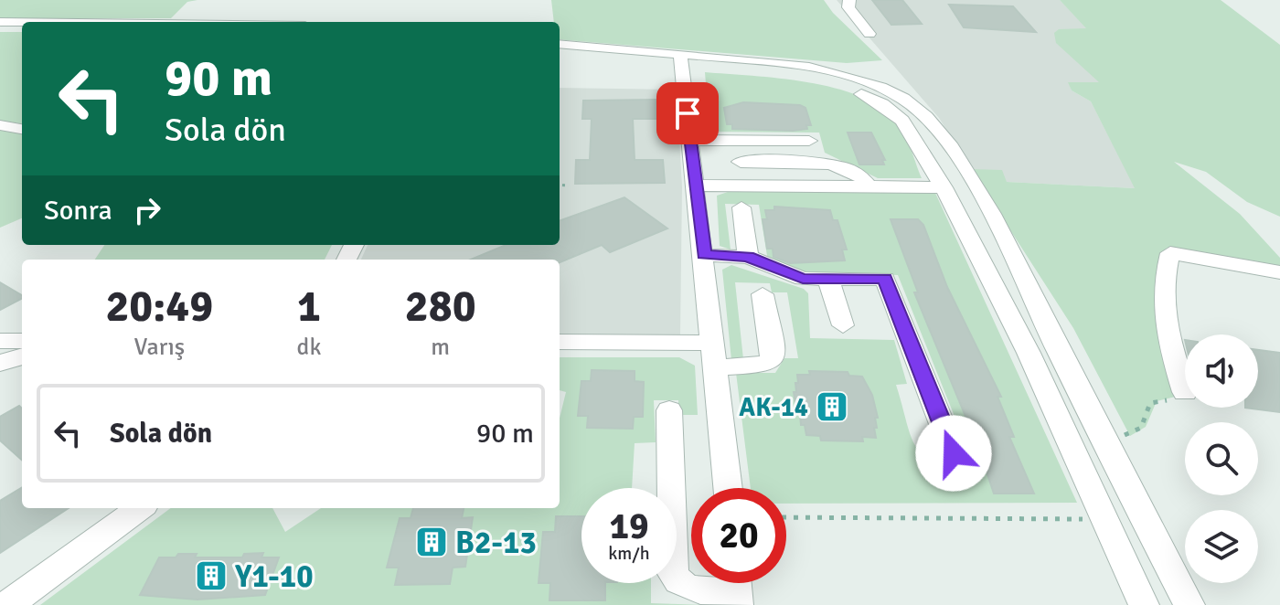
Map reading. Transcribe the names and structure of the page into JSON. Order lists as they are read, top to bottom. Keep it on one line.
{"places":{"building":["AK-14","B2-13","Y1-10"]},"page":{"turn":["90 m","Sola dön"],"then":"Sonra","eta":["20:49","Varış","1","dk","280","m"],"list":[{"name":"Sola dön","value":"90 m"}],"speed":"19 km/h","limit":"20"}}
